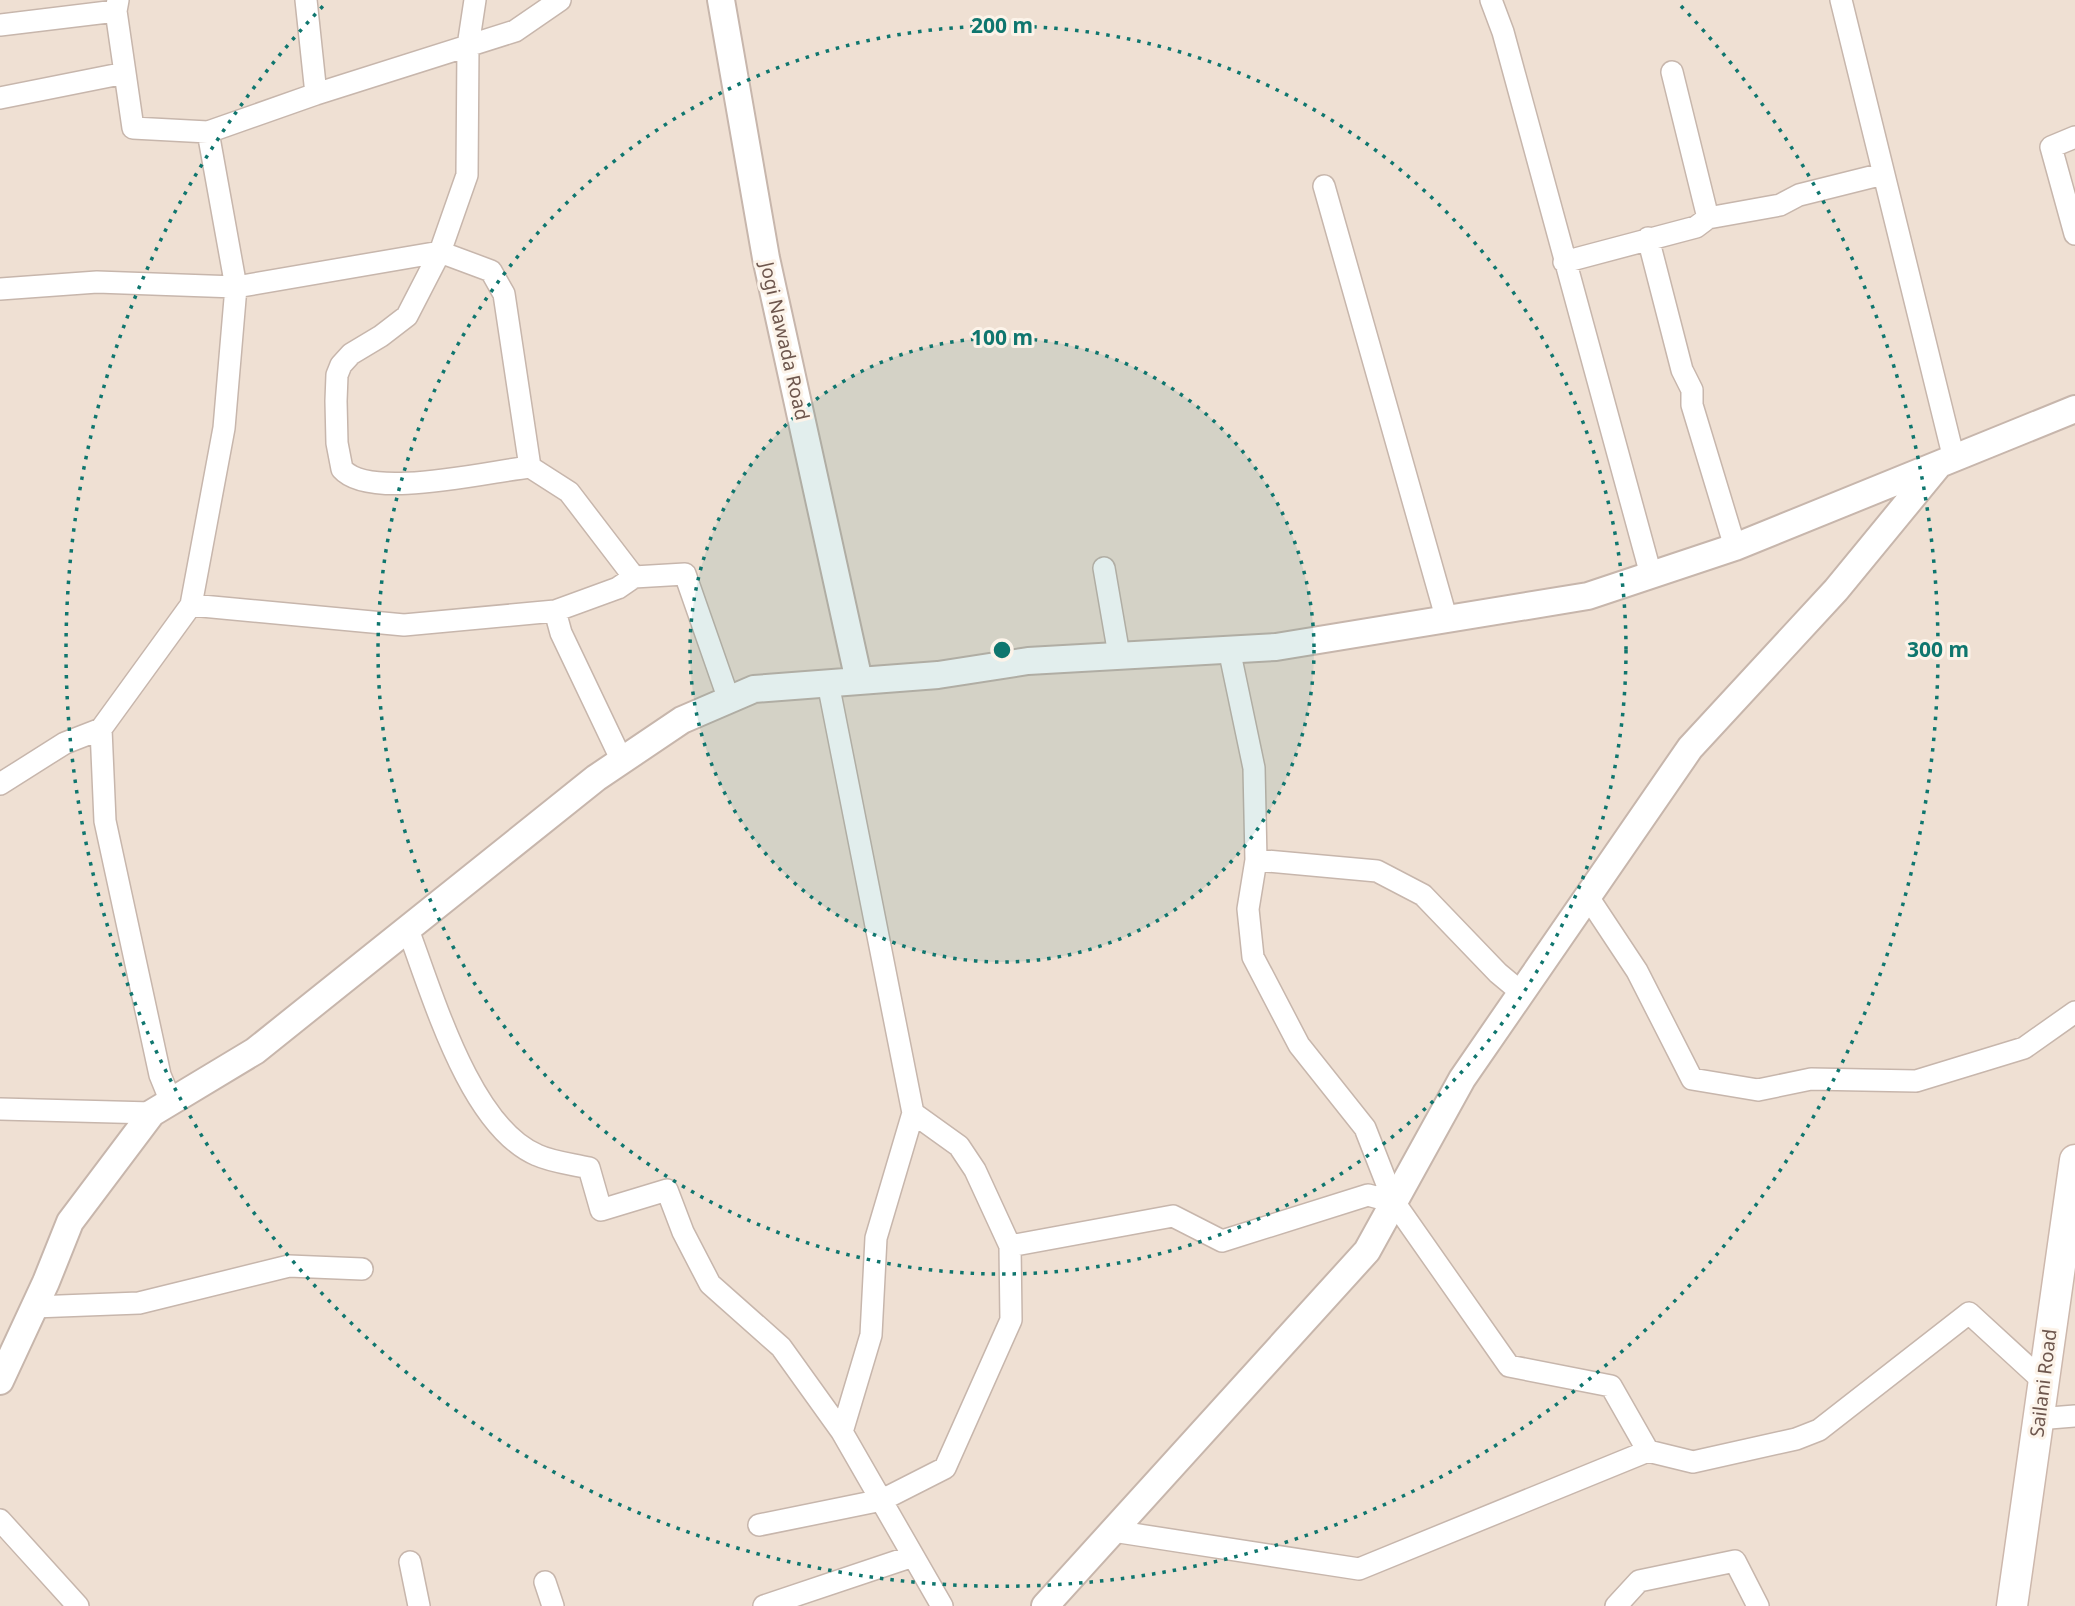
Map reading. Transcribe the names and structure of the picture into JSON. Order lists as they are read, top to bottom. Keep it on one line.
{"streets":{"main road":["Sailani Road"],"street":["Jogi Nawada Road"]},"rings":["200 m","100 m","300 m"]}
